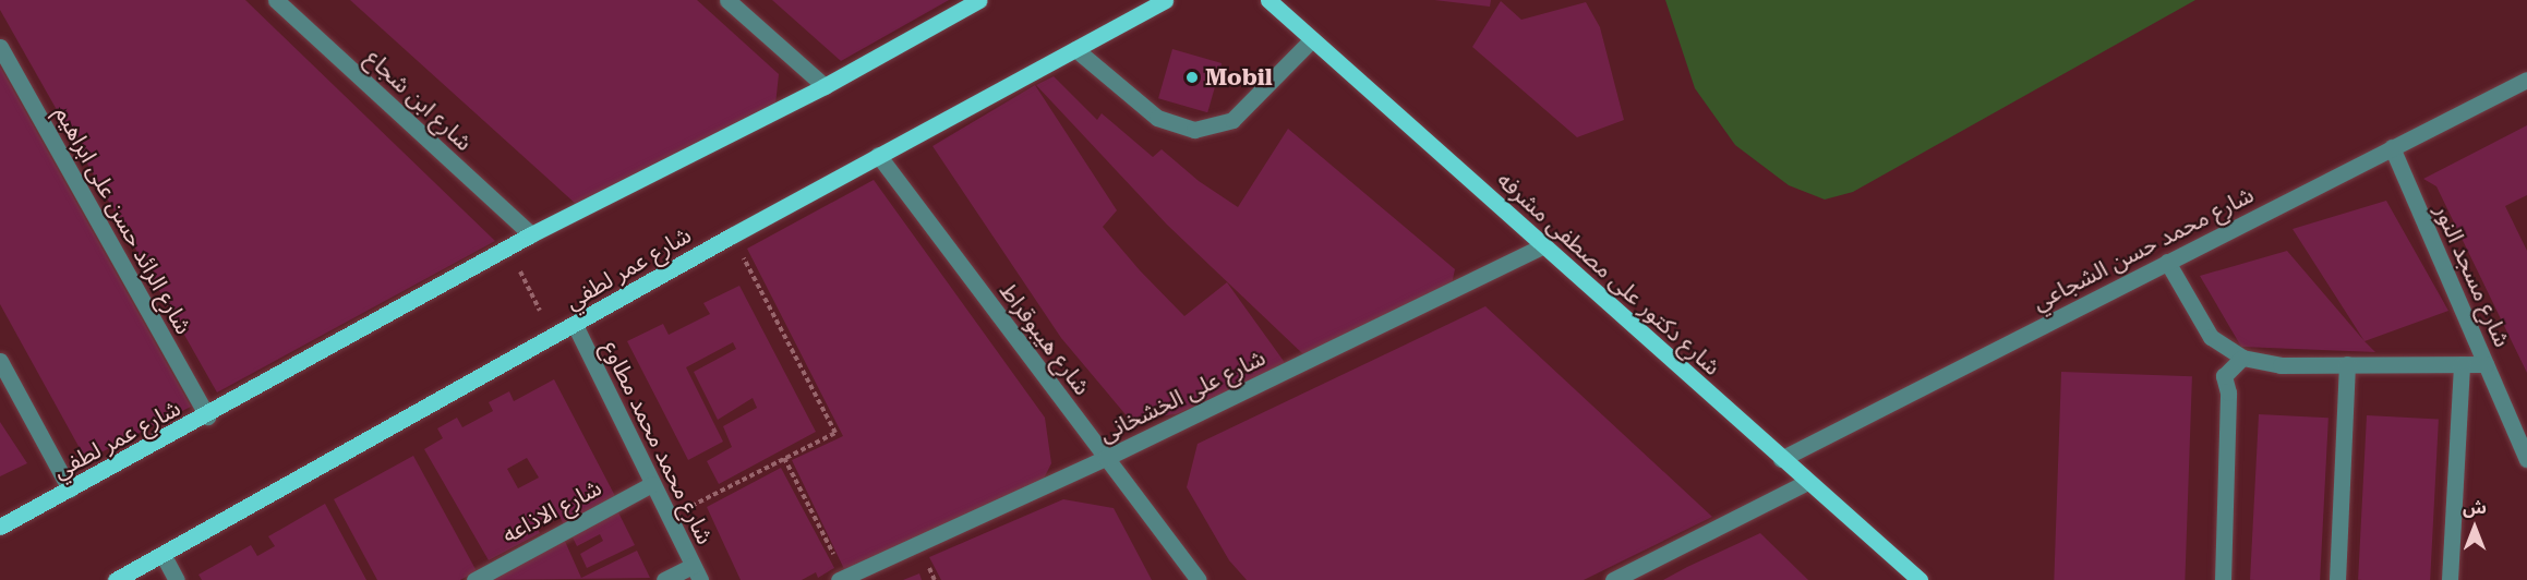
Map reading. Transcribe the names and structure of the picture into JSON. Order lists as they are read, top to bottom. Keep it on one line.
{"streets":{"main road":["شارع عمر لطفي","شارع دكتور على مصطفى مشرفه"],"street":["شارع ابن شجاع","شارع الرائد حسن على ابراهيم","شارع محمد حسن الشجاعي","شارع مسجد النور","شارع هيبوقراط","شارع على الخشخانى","شارع محمد محمد مطاوع","شارع الاذاعه"]},"crossings":[["شارع ابن شجاع","شارع عمر لطفي"],["شارع الرائد حسن على ابراهيم","شارع عمر لطفي"],["شارع محمد حسن الشجاعي","شارع دكتور على مصطفى مشرفه"],["شارع محمد حسن الشجاعي","شارع مسجد النور"],["شارع عمر لطفي","شارع هيبوقراط"],["شارع عمر لطفي","شارع محمد محمد مطاوع"],["شارع دكتور على مصطفى مشرفه","شارع على الخشخانى"],["شارع هيبوقراط","شارع على الخشخانى"],["شارع محمد محمد مطاوع","شارع الاذاعه"]],"places":["Mobil"],"north":"top"}
